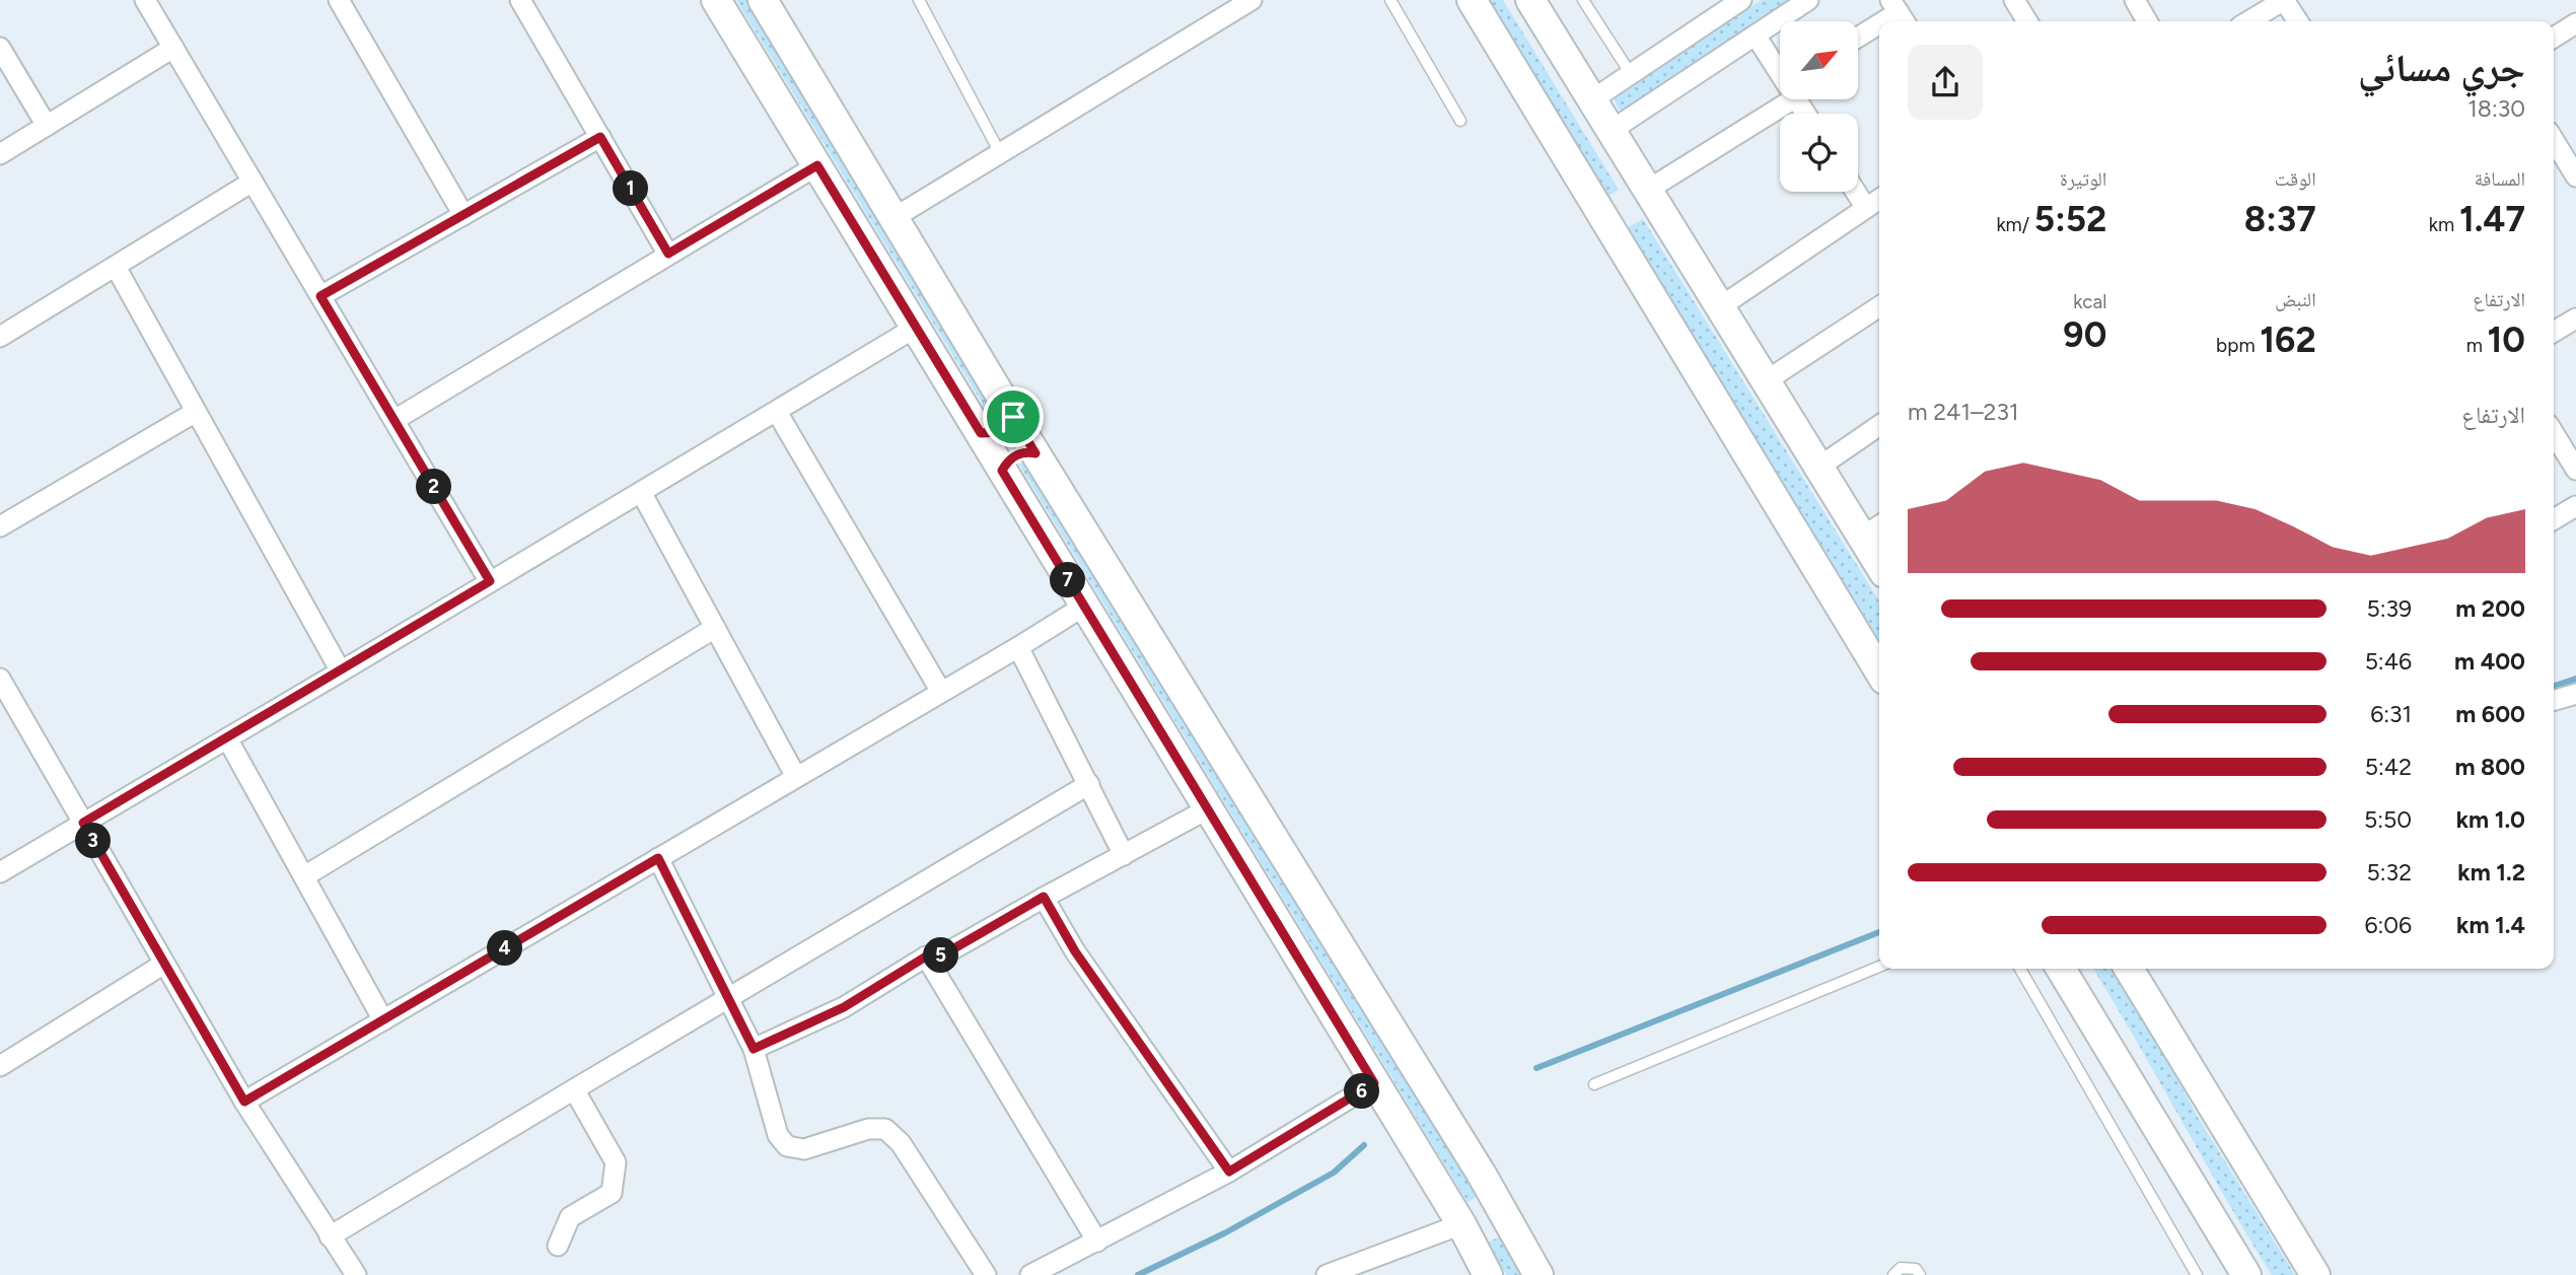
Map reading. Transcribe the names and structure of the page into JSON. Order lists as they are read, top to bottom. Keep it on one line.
{"north":"top right","page":{"heading":["جري مسائي","18:30"],"stats":[["المسافة","1.47 km"],["الوقت","8:37"],["الوتيرة","5:52 /km"],["الارتفاع","10 m"],["النبض","162 bpm"],["kcal","90"]],"pins":["1","2","7","3","4","5","6"],"chart":["الارتفاع","231–241 m"],"list":[{"name":"200 m","note":"5:39"},{"name":"400 m","note":"5:46"},{"name":"600 m","note":"6:31"},{"name":"800 m","note":"5:42"},{"name":"1.0 km","note":"5:50"},{"name":"1.2 km","note":"5:32"},{"name":"1.4 km","note":"6:06"}]}}
